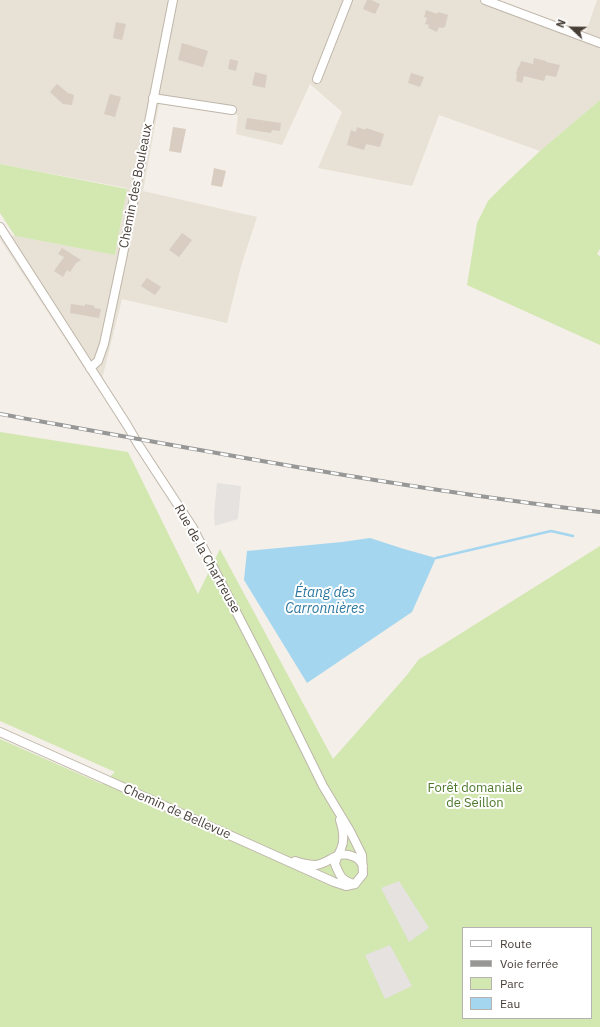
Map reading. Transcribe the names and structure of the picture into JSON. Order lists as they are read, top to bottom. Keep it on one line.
{"streets":{"street":["Chemin des Bouleaux","Rue de la Chartreuse","Chemin de Bellevue"]},"crossings":[["Chemin des Bouleaux","Rue de la Chartreuse"],["Rue de la Chartreuse","Chemin de Bellevue"]],"water":["Étang des Carronnières"],"parks":["Forêt domaniale de Seillon"],"legend":["Route","Voie ferrée","Parc","Eau"],"north":"left"}
